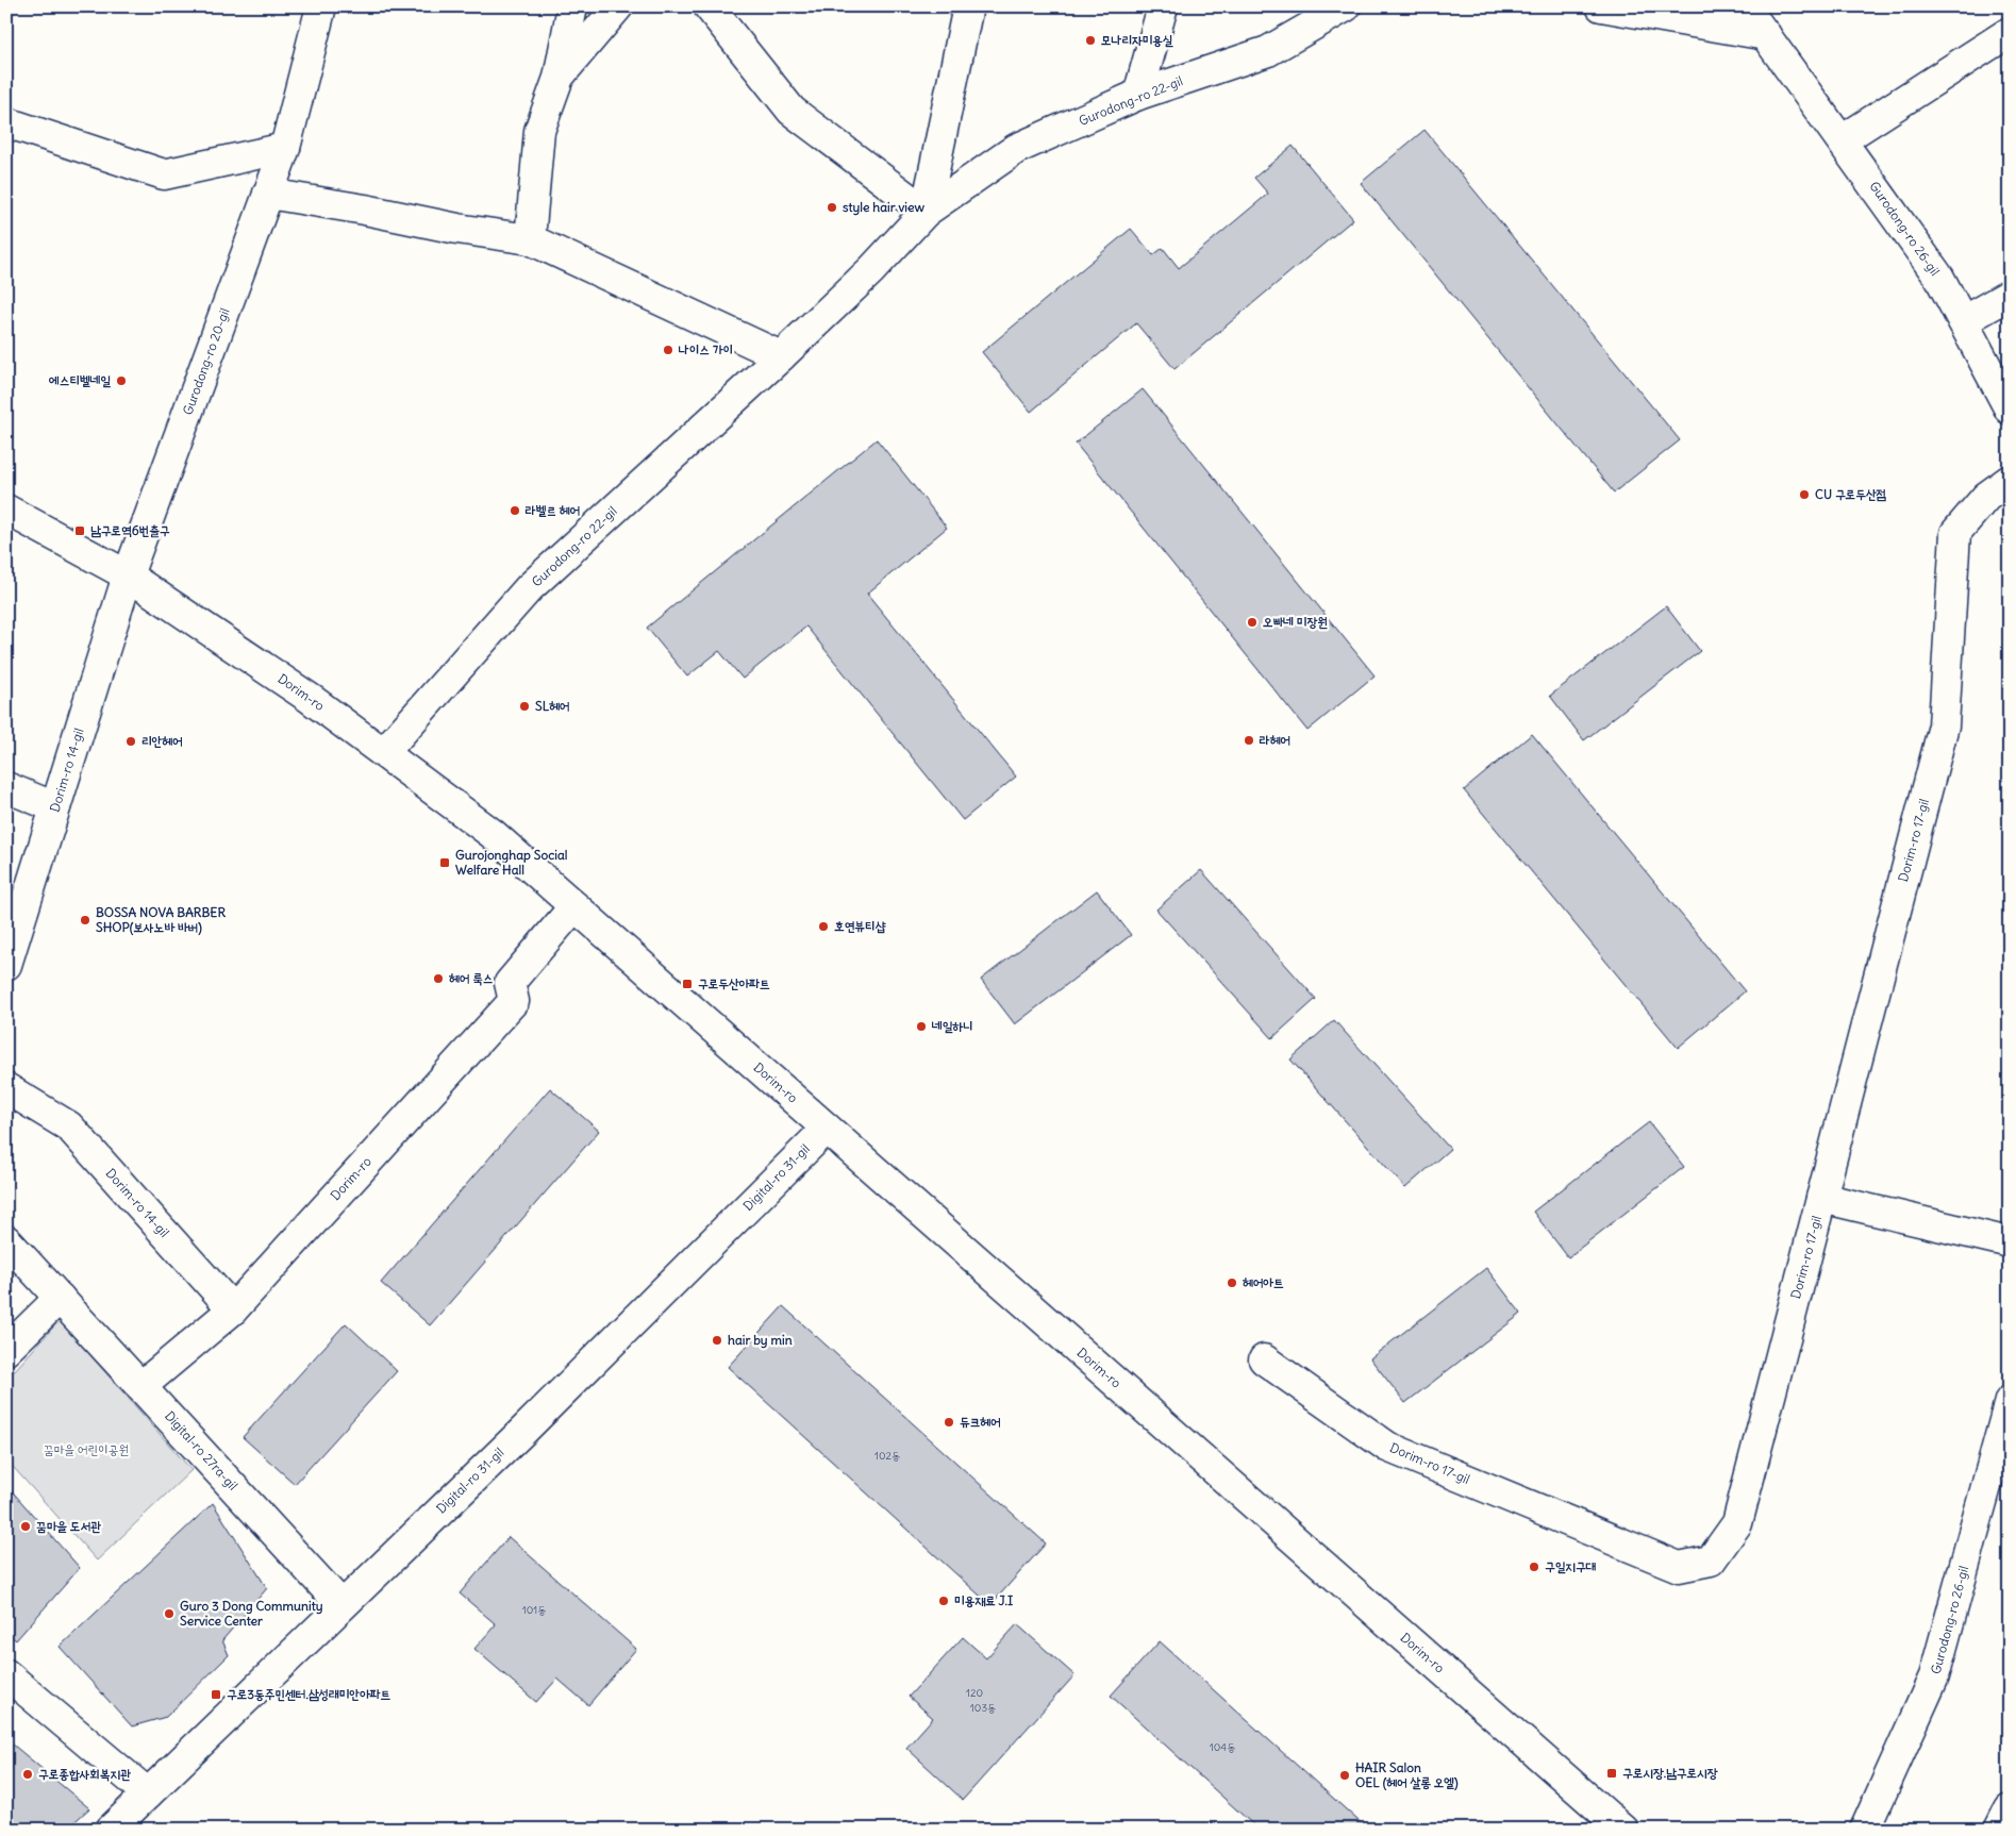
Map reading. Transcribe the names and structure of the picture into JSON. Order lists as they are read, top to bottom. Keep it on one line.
{"streets":{"street":["Gurodong-ro 22-gil","Gurodong-ro 26-gil","Gurodong-ro 20-gil","Dorim-ro","Dorim-ro 14-gil","Dorim-ro 17-gil","Digital-ro 31-gil","Digital-ro 27ra-gil"]},"crossings":[["Gurodong-ro 22-gil","Dorim-ro"],["Gurodong-ro 20-gil","Dorim-ro"],["Gurodong-ro 20-gil","Dorim-ro 14-gil"],["Dorim-ro","Dorim-ro 14-gil"],["Dorim-ro","Digital-ro 31-gil"],["Dorim-ro","Digital-ro 27ra-gil"],["Digital-ro 31-gil","Digital-ro 27ra-gil"]],"parks":["꿈마을 어린이공원"],"places":{"other":["모나리자미용실","style hair view","나이스 가이","에스티벨네일","CU 구로두산점","라벨르 헤어","오빠네 미장원","SL헤어","라헤어","리안헤어","BOSSA NOVA BARBER SHOP(보사노바 바버)","호연뷰티샵","헤어 룩스","네일하니","헤어아트","hair by min","듀크헤어","꿈마을 도서관","구일지구대","미용재료 J.I","Guro 3 Dong Community Service Center","구로종합사회복지관","HAIR Salon OEL (헤어 살롱 오엘)"],"transit":["남구로역6번출구","Gurojonghap Social Welfare Hall","구로두산아파트","구로3동주민센터.삼성래미안아파트","구로시장.남구로시장"]},"house_numbers":["102동","101동","120","103동","104동"]}
